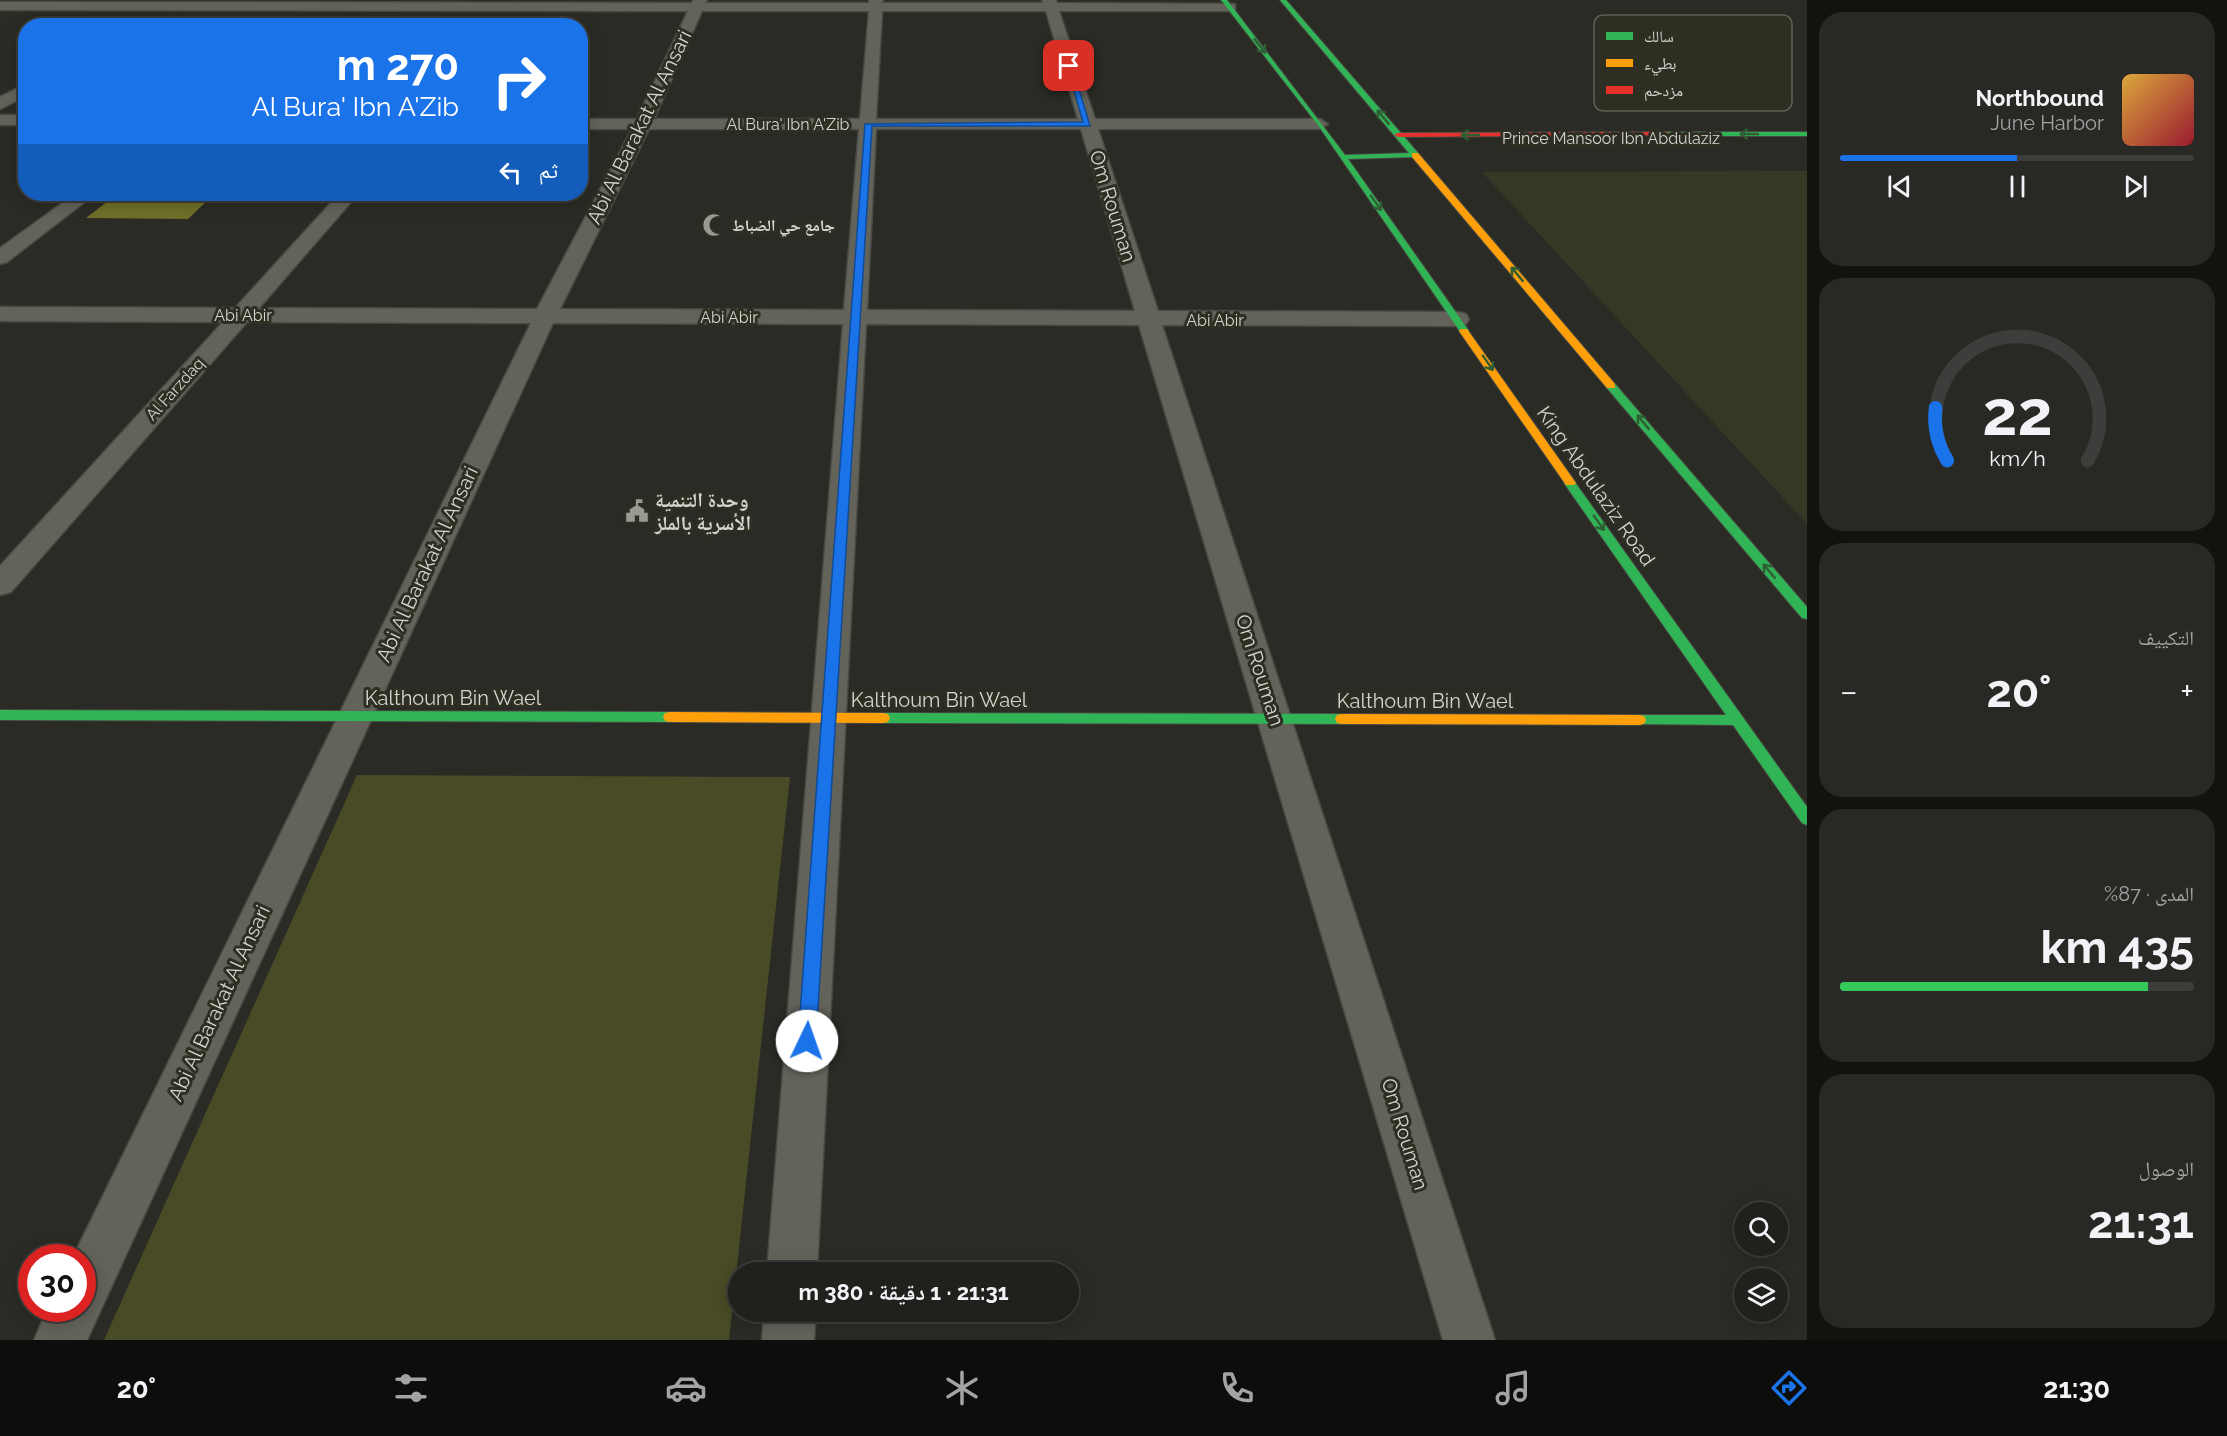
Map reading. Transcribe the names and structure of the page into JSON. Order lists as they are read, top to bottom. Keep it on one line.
{"streets":{"main road":["Prince Mansoor Ibn Abdulaziz","King Abdulaziz Road","Kalthoum Bin Wael"],"street":["Al Bura' Ibn A'Zib","Abi Al Barakat Al Ansari","Om Rouman","Abi Abir","Al Farzdaq"]},"crossings":[["Al Bura' Ibn A'Zib","Abi Al Barakat Al Ansari"],["Al Bura' Ibn A'Zib","Om Rouman"],["Al Bura' Ibn A'Zib","King Abdulaziz Road"],["Abi Al Barakat Al Ansari","Abi Abir"],["Abi Al Barakat Al Ansari","Kalthoum Bin Wael"],["Om Rouman","Abi Abir"],["Om Rouman","Kalthoum Bin Wael"],["Abi Abir","Al Farzdaq"],["Abi Abir","King Abdulaziz Road"],["King Abdulaziz Road","Kalthoum Bin Wael"]],"one_way":["Prince Mansoor Ibn Abdulaziz"],"places":{"mosque":["جامع حي الضباط"],"public building":["وحدة التنمية الأسرية بالملز"]},"legend":["سالك","بطيء","مزدحم"],"page":{"turn":["270 m","Al Bura' Ibn A'Zib"],"song":["Northbound","June Harbor"],"then":"ثم","tile":["التكييف",["المدى · 87%","435 km"],["الوصول","21:31"]],"heat":["−","20°","+"],"limit":"30","trip":"21:31 · 1 دقيقة · 380 m","tabs":["21:30","20°"],"gauge":["22","km/h"]}}
